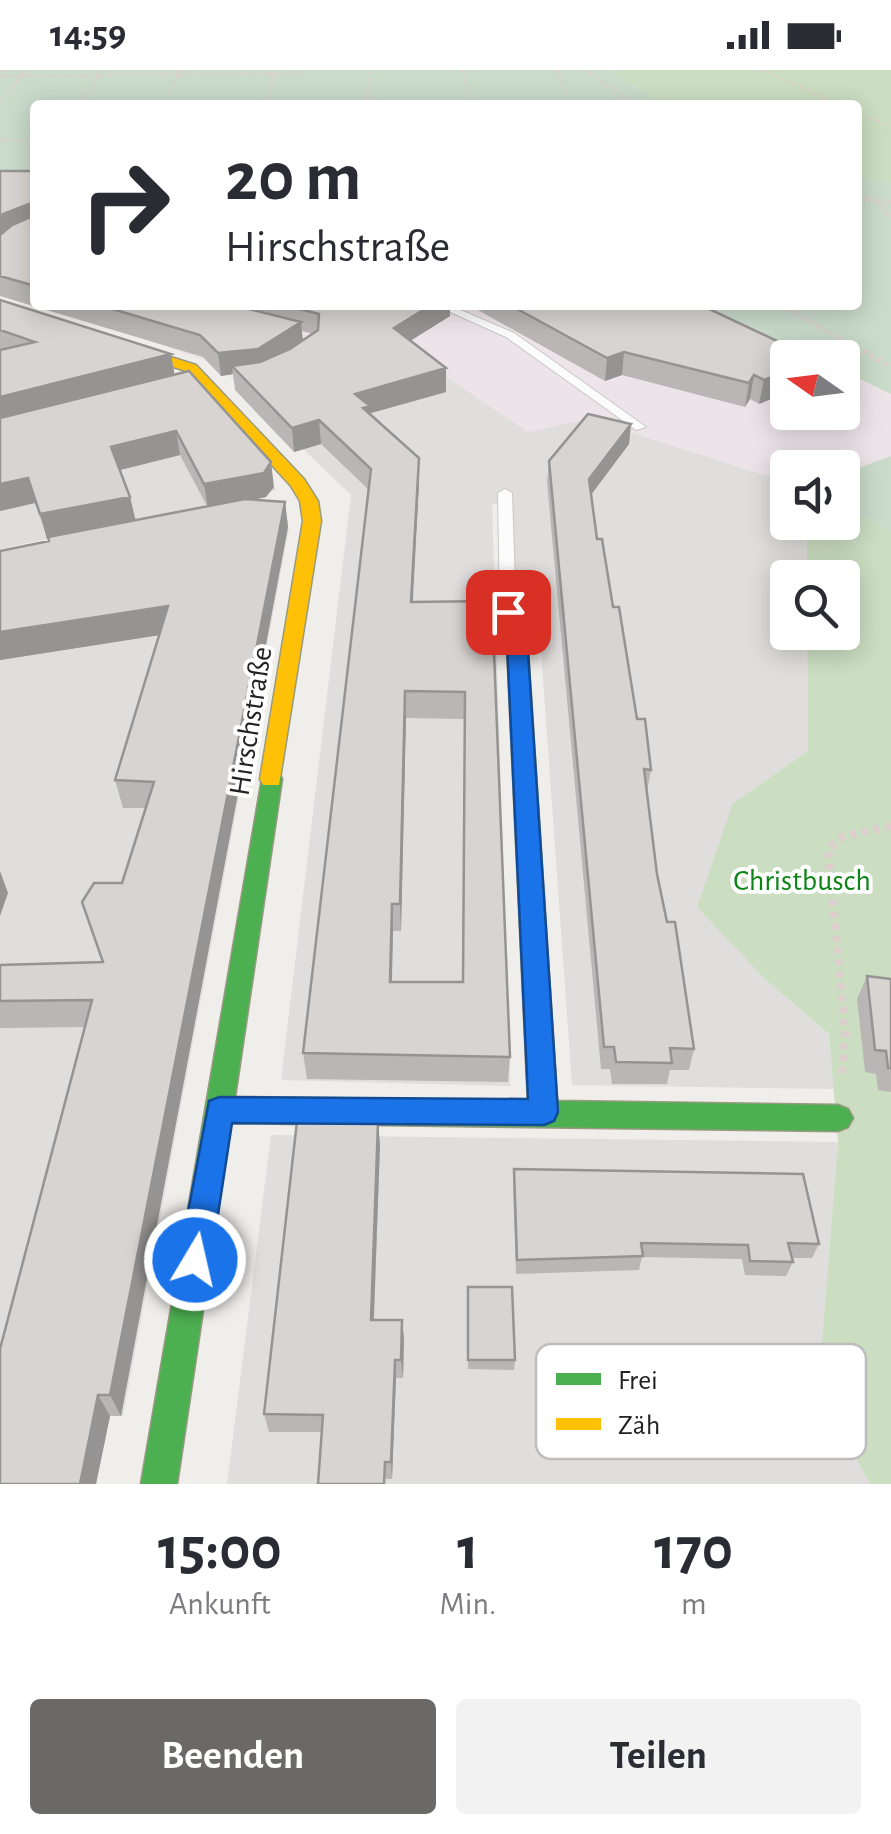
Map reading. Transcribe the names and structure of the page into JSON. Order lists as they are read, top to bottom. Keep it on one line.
{"streets":{"street":["Hirschstraße"]},"parks":["Christbusch"],"legend":["Frei","Zäh"],"north":"left","page":{"status":"14:59","turn":["20 m","Hirschstraße"],"eta":["15:00","Ankunft","1","Min.","170","m"],"buttons":["Beenden","Teilen"]}}
